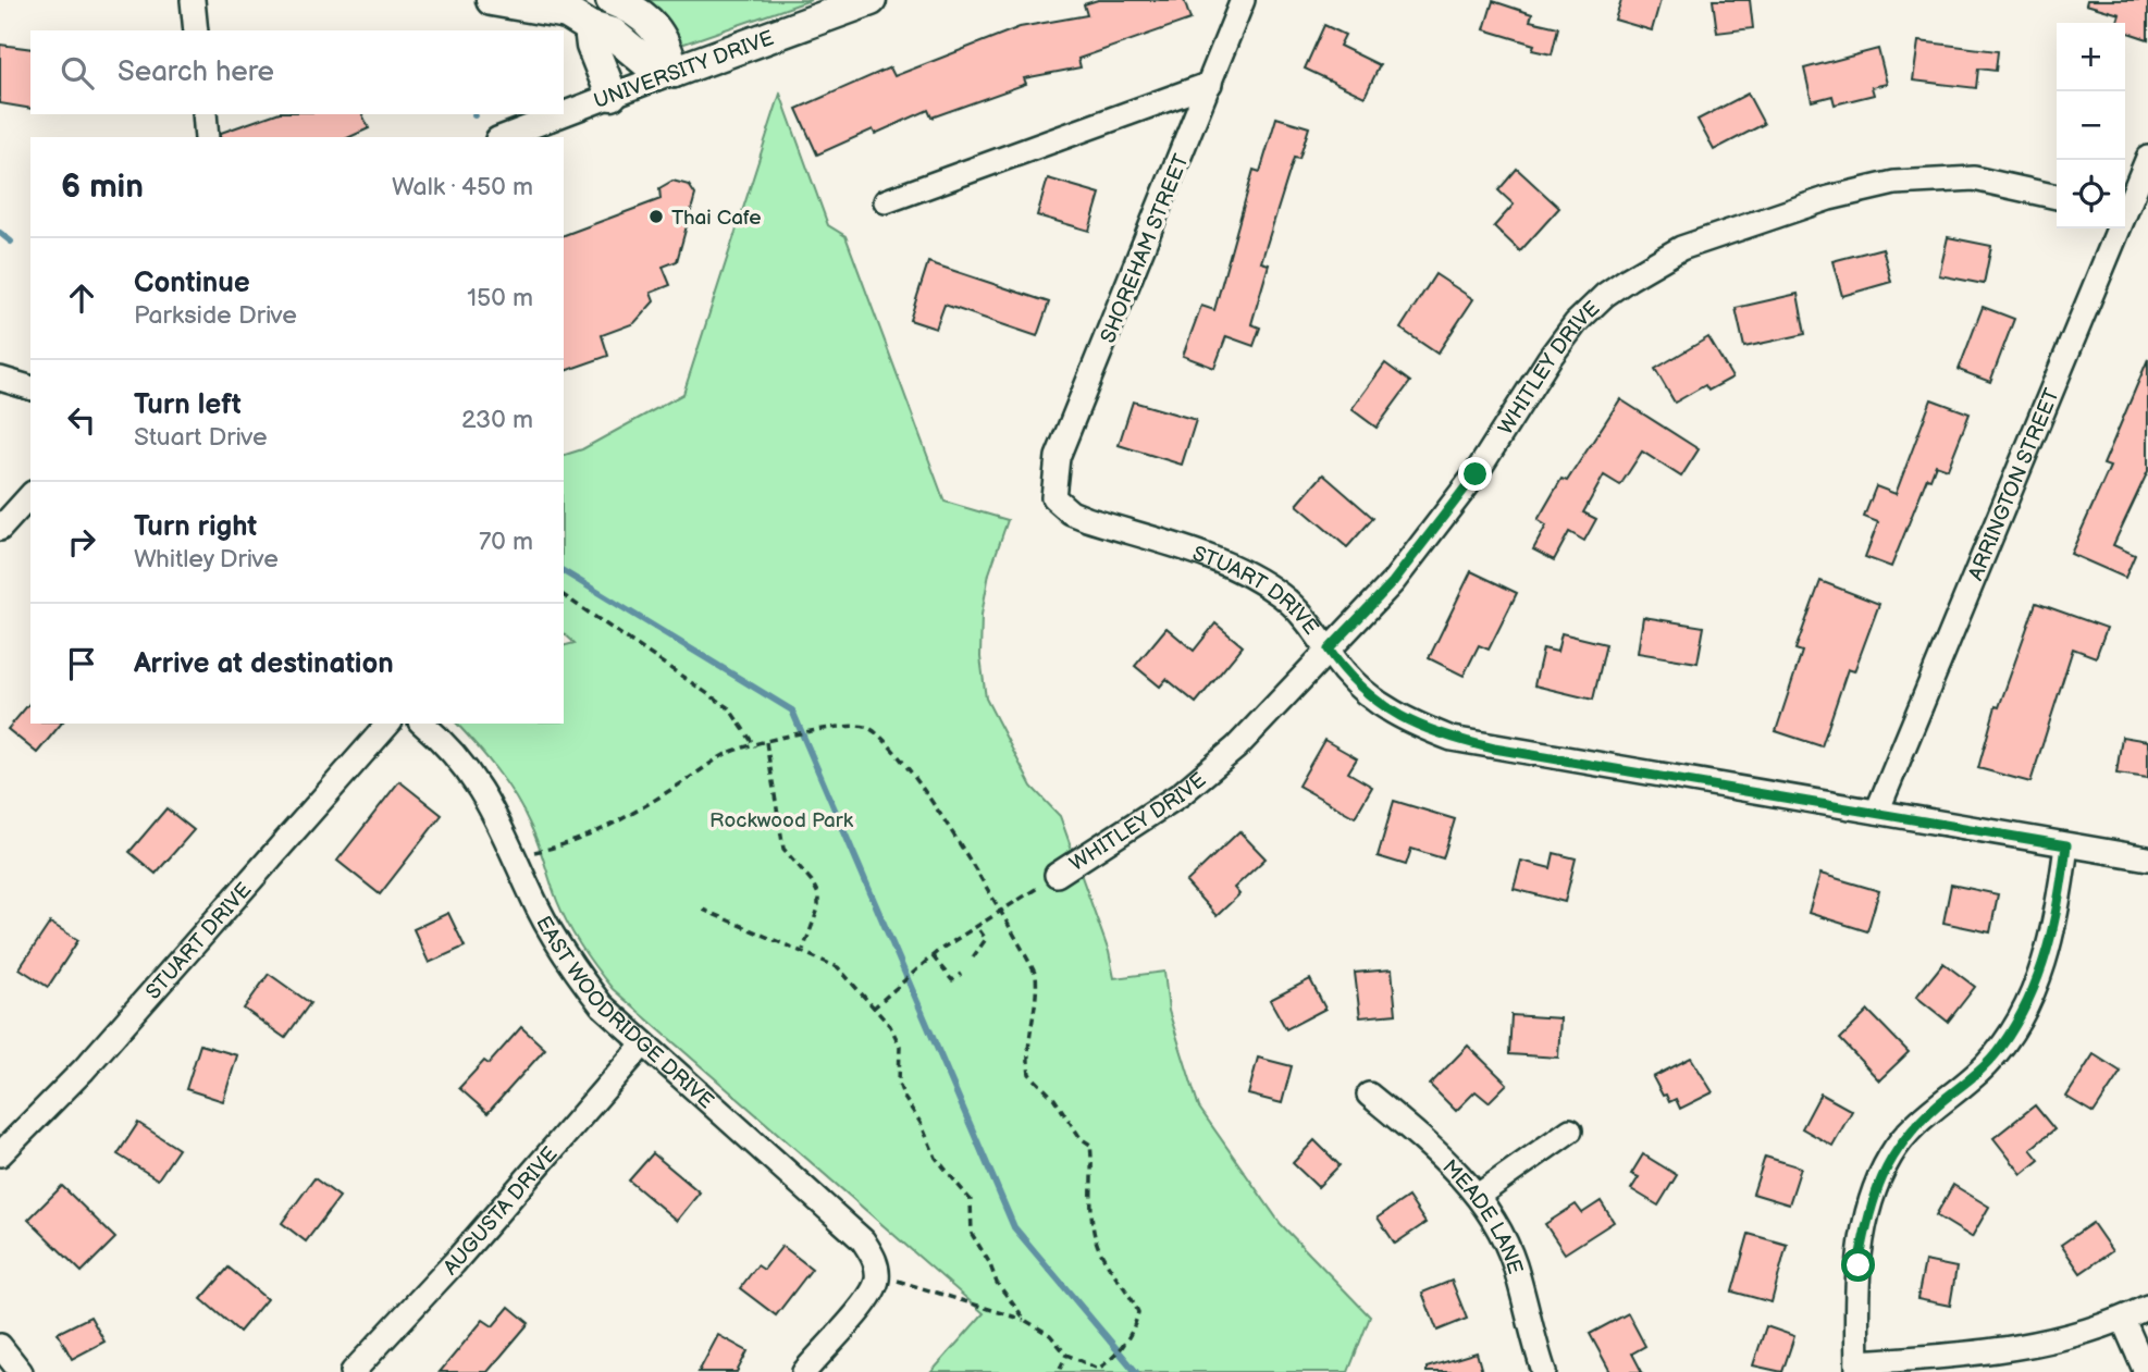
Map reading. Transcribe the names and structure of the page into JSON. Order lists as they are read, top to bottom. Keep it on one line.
{"streets":{"main road":["UNIVERSITY DRIVE"],"street":["SHOREHAM STREET","WHITLEY DRIVE","ARRINGTON STREET","STUART DRIVE","EAST WOODRIDGE DRIVE","AUGUSTA DRIVE","MEADE LANE"]},"crossings":[["SHOREHAM STREET","STUART DRIVE"],["WHITLEY DRIVE","STUART DRIVE"],["ARRINGTON STREET","STUART DRIVE"],["EAST WOODRIDGE DRIVE","AUGUSTA DRIVE"]],"parks":["Rockwood Park"],"places":["Thai Cafe"],"page":{"map_buttons":["+","−"],"search":"Search here","heading":["6 min","Walk · 450 m"],"list":[["Continue","Parkside Drive","150 m"],["Turn left","Stuart Drive","230 m"],["Turn right","Whitley Drive","70 m"],"Arrive at destination"]}}
